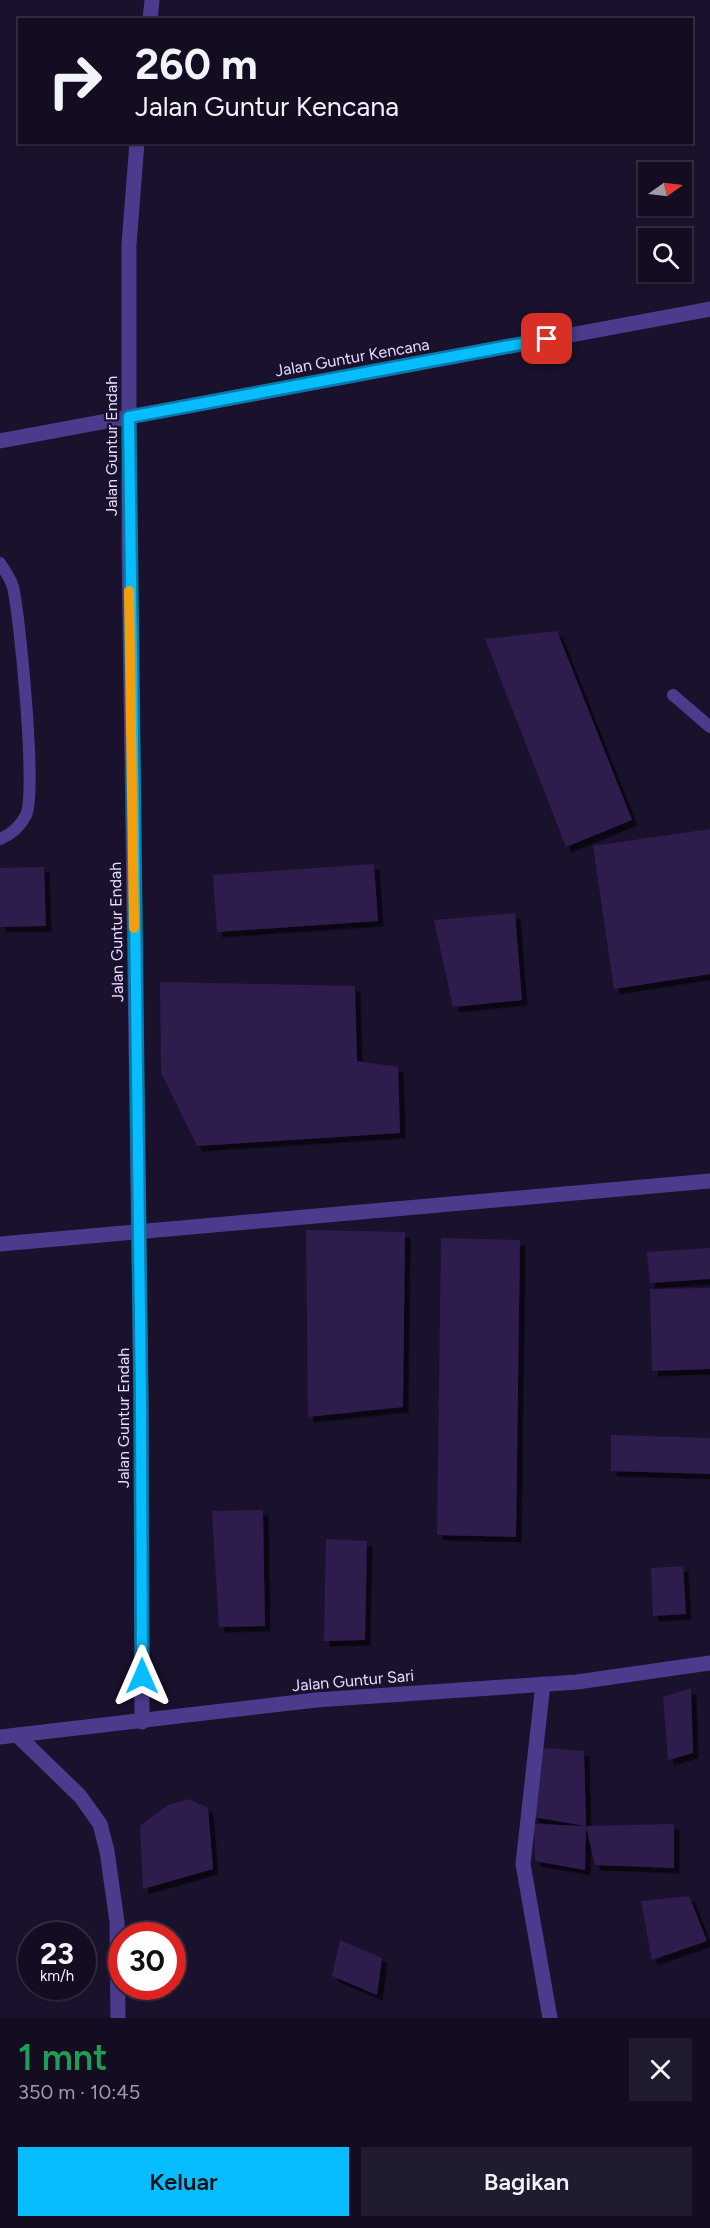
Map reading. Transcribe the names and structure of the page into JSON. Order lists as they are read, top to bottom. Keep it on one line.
{"streets":{"street":["Jalan Guntur Kencana","Jalan Guntur Endah","Jalan Guntur Sari"]},"crossings":[["Jalan Guntur Kencana","Jalan Guntur Endah"],["Jalan Guntur Endah","Jalan Guntur Sari"]],"north":"right","page":{"turn":["260 m","Jalan Guntur Kencana"],"speed":"23 km/h","limit":"30","heading":["1 mnt","350 m · 10:45"],"buttons":["Keluar","Bagikan"]}}
